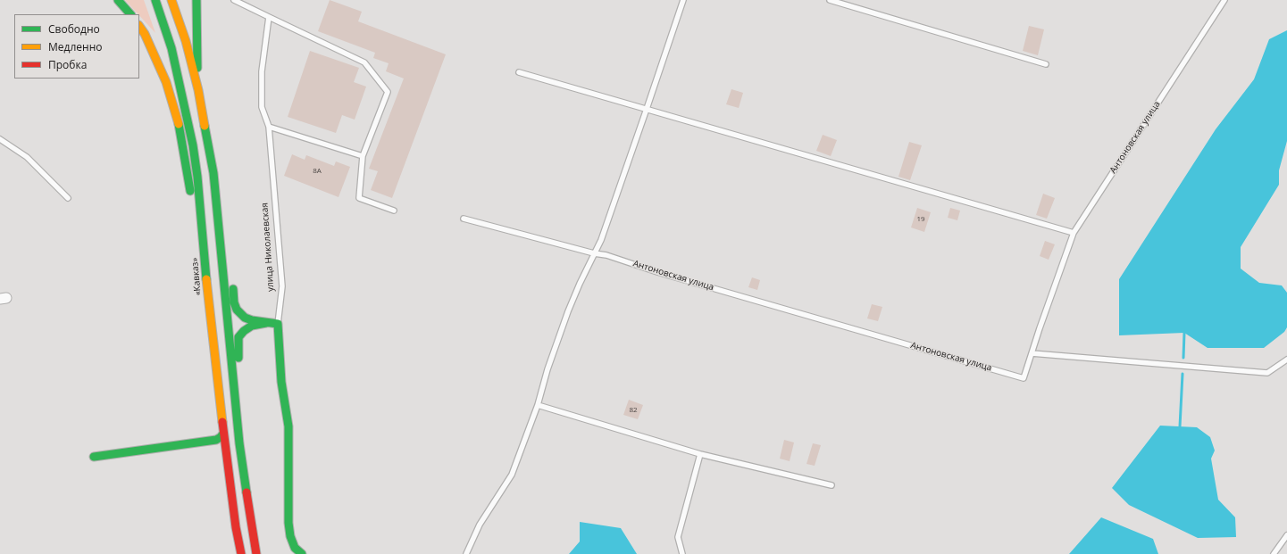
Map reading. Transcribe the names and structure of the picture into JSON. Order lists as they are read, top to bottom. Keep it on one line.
{"streets":{"main road":["улица Николаевская","«Кавказ»"],"lane":["Антоновская улица"]},"house_numbers":["8А","19","82"],"legend":["Свободно","Медленно","Пробка"]}
